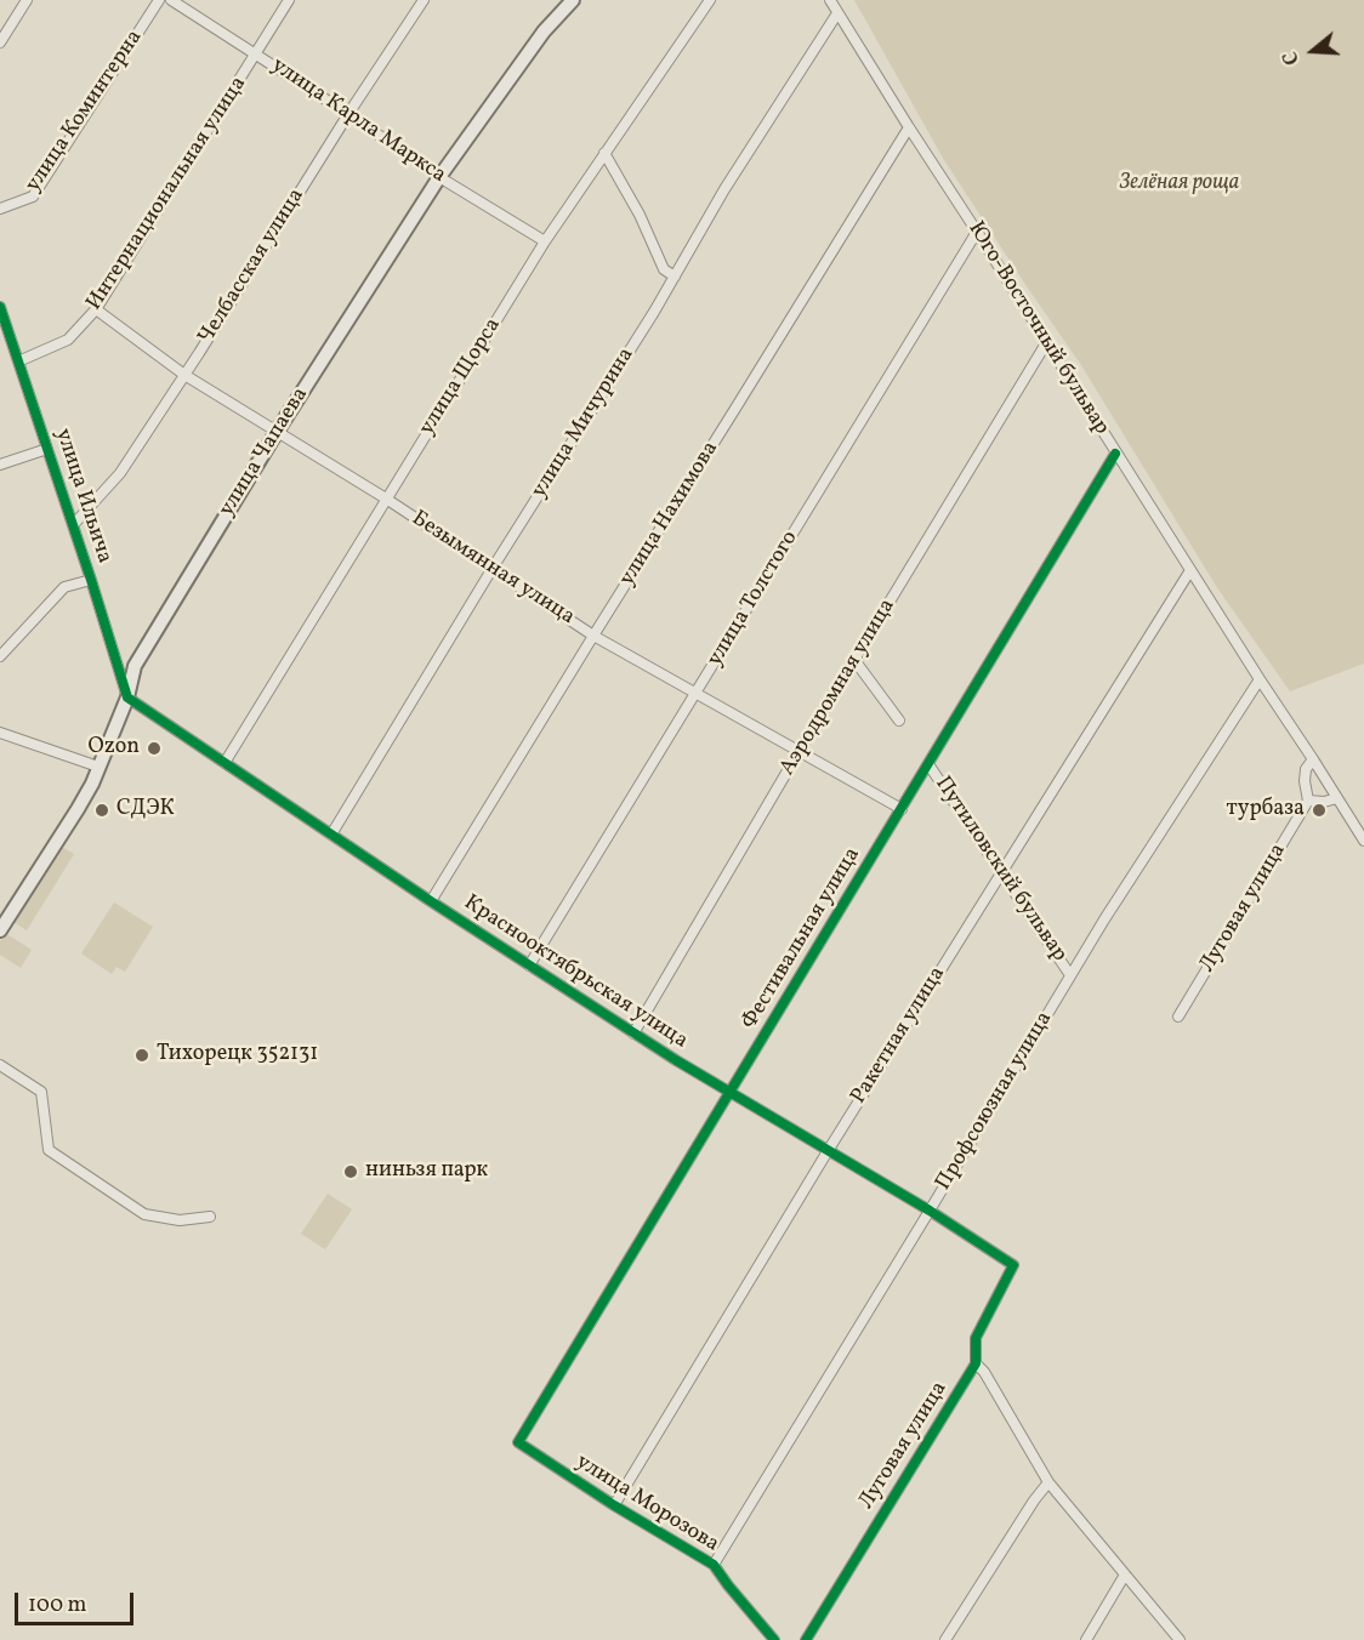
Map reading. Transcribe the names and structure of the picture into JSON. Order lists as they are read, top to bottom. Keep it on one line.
{"streets":{"main road":["улица Чапаева"],"street":["улица Коминтерна","улица Карла Маркса","Интернациональная улица","Челбасская улица","Юго-Восточный бульвар","улица Щорса","улица Мичурина","улица Ильича","улица Нахимова","Безымянная улица","улица Толстого","Аэродромная улица","Путиловский бульвар","Луговая улица","Фестивальная улица","Краснооктябрьская улица","Ракетная улица","Профсоюзная улица","улица Морозова"]},"crossings":[["улица Карла Маркса","Интернациональная улица"],["улица Карла Маркса","Челбасская улица"],["улица Карла Маркса","улица Щорса"],["улица Карла Маркса","улица Чапаева"],["Интернациональная улица","улица Ильича"],["Интернациональная улица","Безымянная улица"],["Челбасская улица","улица Ильича"],["Челбасская улица","Безымянная улица"],["Юго-Восточный бульвар","улица Мичурина"],["Юго-Восточный бульвар","улица Нахимова"],["Юго-Восточный бульвар","улица Толстого"],["Юго-Восточный бульвар","Аэродромная улица"],["Юго-Восточный бульвар","Фестивальная улица"],["Юго-Восточный бульвар","Ракетная улица"],["Юго-Восточный бульвар","Профсоюзная улица"],["улица Щорса","Безымянная улица"],["улица Щорса","Краснооктябрьская улица"],["улица Мичурина","Безымянная улица"],["улица Мичурина","Краснооктябрьская улица"],["улица Чапаева","улица Ильича"],["улица Чапаева","Безымянная улица"],["улица Чапаева","Краснооктябрьская улица"],["улица Ильича","Краснооктябрьская улица"],["улица Нахимова","Безымянная улица"],["улица Нахимова","Краснооктябрьская улица"],["Безымянная улица","улица Толстого"],["Безымянная улица","Аэродромная улица"],["Безымянная улица","Фестивальная улица"],["улица Толстого","Краснооктябрьская улица"],["Аэродромная улица","Краснооктябрьская улица"],["Путиловский бульвар","Фестивальная улица"],["Путиловский бульвар","Ракетная улица"],["Путиловский бульвар","Профсоюзная улица"],["Луговая улица","Краснооктябрьская улица"],["Фестивальная улица","Краснооктябрьская улица"],["Фестивальная улица","улица Морозова"],["Краснооктябрьская улица","Ракетная улица"],["Краснооктябрьская улица","Профсоюзная улица"],["Ракетная улица","улица Морозова"],["Профсоюзная улица","улица Морозова"]],"parks":["Зелёная роща"],"places":["Ozon","СДЭК","турбаза","Тихорецк 352131","ниньзя парк"],"scale_bar":"100 m","north":"left"}
